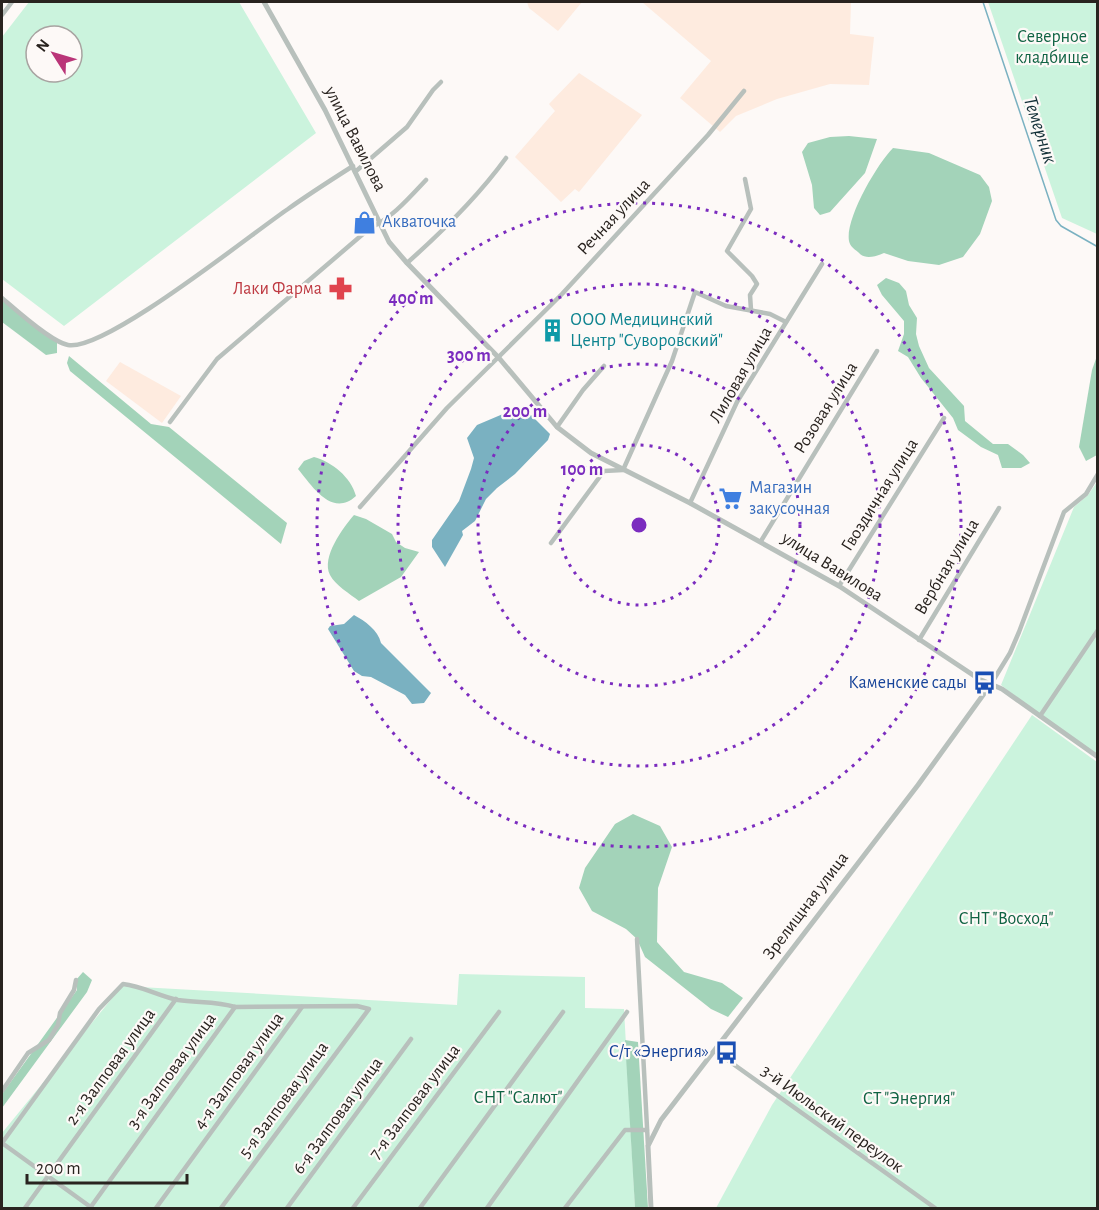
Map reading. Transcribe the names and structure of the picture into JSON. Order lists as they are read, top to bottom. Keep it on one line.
{"streets":{"street":["улица Вавилова","Речная улица","Лиловая улица","Розовая улица","Гвоздичная улица","Вербная улица","Зрелищная улица","2-я Залповая улица","3-я Залповая улица","4-я Залповая улица","5-я Залповая улица","7-я Залповая улица","6-я Залповая улица","3-й Июльский переулок"]},"crossings":[["улица Вавилова","Речная улица"],["улица Вавилова","Лиловая улица"],["улица Вавилова","Розовая улица"],["улица Вавилова","Гвоздичная улица"],["улица Вавилова","Вербная улица"],["улица Вавилова","Зрелищная улица"],["Зрелищная улица","3-й Июльский переулок"],["4-я Залповая улица","5-я Залповая улица"]],"water":["Темерник"],"parks":["Северное кладбище","СНТ \"Восход\"","СНТ \"Салют\"","СТ \"Энергия\""],"places":{"shop":["Акваточка"],"pharmacy":["Лаки Фарма"],"building":["ООО Медицинский Центр \"Суворовский\""],"supermarket":["Магазин закусочная"],"bus stop":["Каменские сады","С/т «Энергия»"]},"scale_bar":"200 m","north":"top left","rings":["400 m","300 m","200 m","100 m"]}
